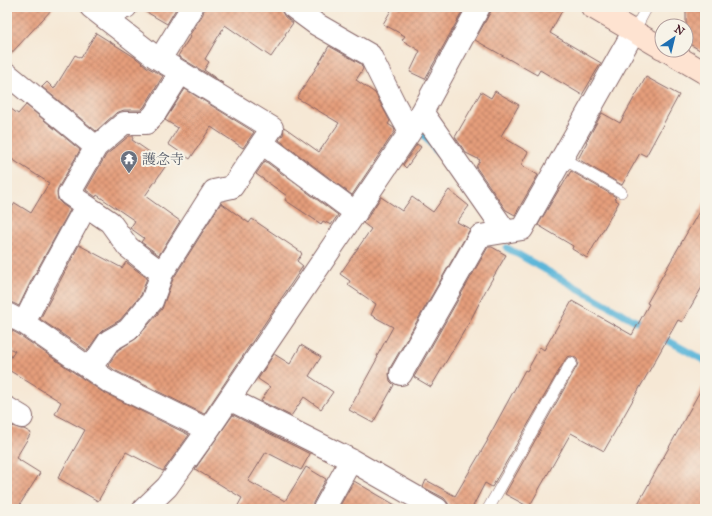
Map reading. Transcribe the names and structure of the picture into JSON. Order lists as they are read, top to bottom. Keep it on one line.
{"places":{"temple":["護念寺"]},"north":"top right"}
